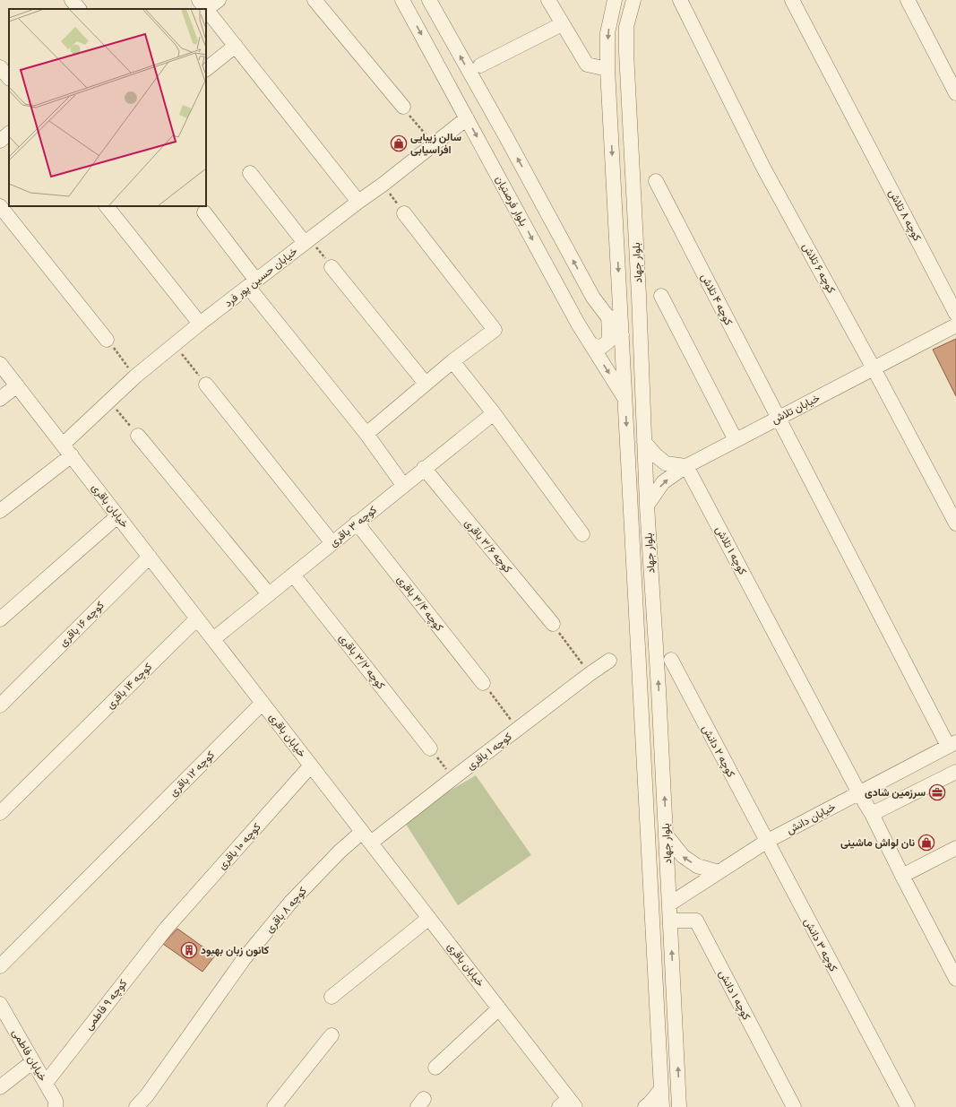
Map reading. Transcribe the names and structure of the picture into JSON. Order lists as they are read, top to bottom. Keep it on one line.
{"streets":{"street":["بلوار فرصتیان","کوچه ۸ تلاش","بلوار جهاد","کوچه ۶ تلاش","خیابان حسین پور فرد","کوچه ۴ تلاش","خیابان تلاش","خیابان باقری","کوچه ۳ باقری","کوچه ۳/۶ باقری","کوچه ۱ تلاش","کوچه ۳/۴ باقری","کوچه ۱۶ باقری","کوچه ۳/۲ باقری","کوچه ۱۴ باقری","کوچه ۱ باقری","کوچه ۲ دانش","کوچه ۱۲ باقری","خیابان دانش","کوچه ۱۰ باقری","کوچه ۸ باقری","کوچه ۳ دانش","کوچه ۱ دانش","کوچه ۹ فاطمی","خیابان فاطمی"]},"crossings":[["بلوار فرصتیان","بلوار جهاد"],["بلوار فرصتیان","خیابان حسین پور فرد"],["بلوار جهاد","خیابان تلاش"],["بلوار جهاد","خیابان دانش"],["بلوار جهاد","کوچه ۱ دانش"],["کوچه ۶ تلاش","خیابان تلاش"],["خیابان حسین پور فرد","خیابان باقری"],["کوچه ۴ تلاش","خیابان تلاش"],["کوچه ۴ تلاش","خیابان دانش"],["خیابان تلاش","کوچه ۱ تلاش"],["خیابان باقری","کوچه ۳ باقری"],["خیابان باقری","کوچه ۱۶ باقری"],["خیابان باقری","کوچه ۱۴ باقری"],["خیابان باقری","کوچه ۱ باقری"],["خیابان باقری","کوچه ۱۲ باقری"],["خیابان باقری","کوچه ۱۰ باقری"],["خیابان باقری","کوچه ۸ باقری"],["کوچه ۳ باقری","کوچه ۳/۶ باقری"],["کوچه ۳ باقری","کوچه ۳/۴ باقری"],["کوچه ۳ باقری","کوچه ۳/۲ باقری"],["کوچه ۱ تلاش","خیابان دانش"],["کوچه ۱ باقری","کوچه ۸ باقری"],["کوچه ۲ دانش","خیابان دانش"],["کوچه ۲ دانش","کوچه ۳ دانش"],["خیابان دانش","کوچه ۳ دانش"],["کوچه ۱۰ باقری","کوچه ۹ فاطمی"],["کوچه ۹ فاطمی","خیابان فاطمی"]],"places":{"shop":["سالن زیبایی افراسیابی","نان لواش ماشينى"],"office":["سرزمین شادی"],"building":["کانون زبان بهبود"]}}
